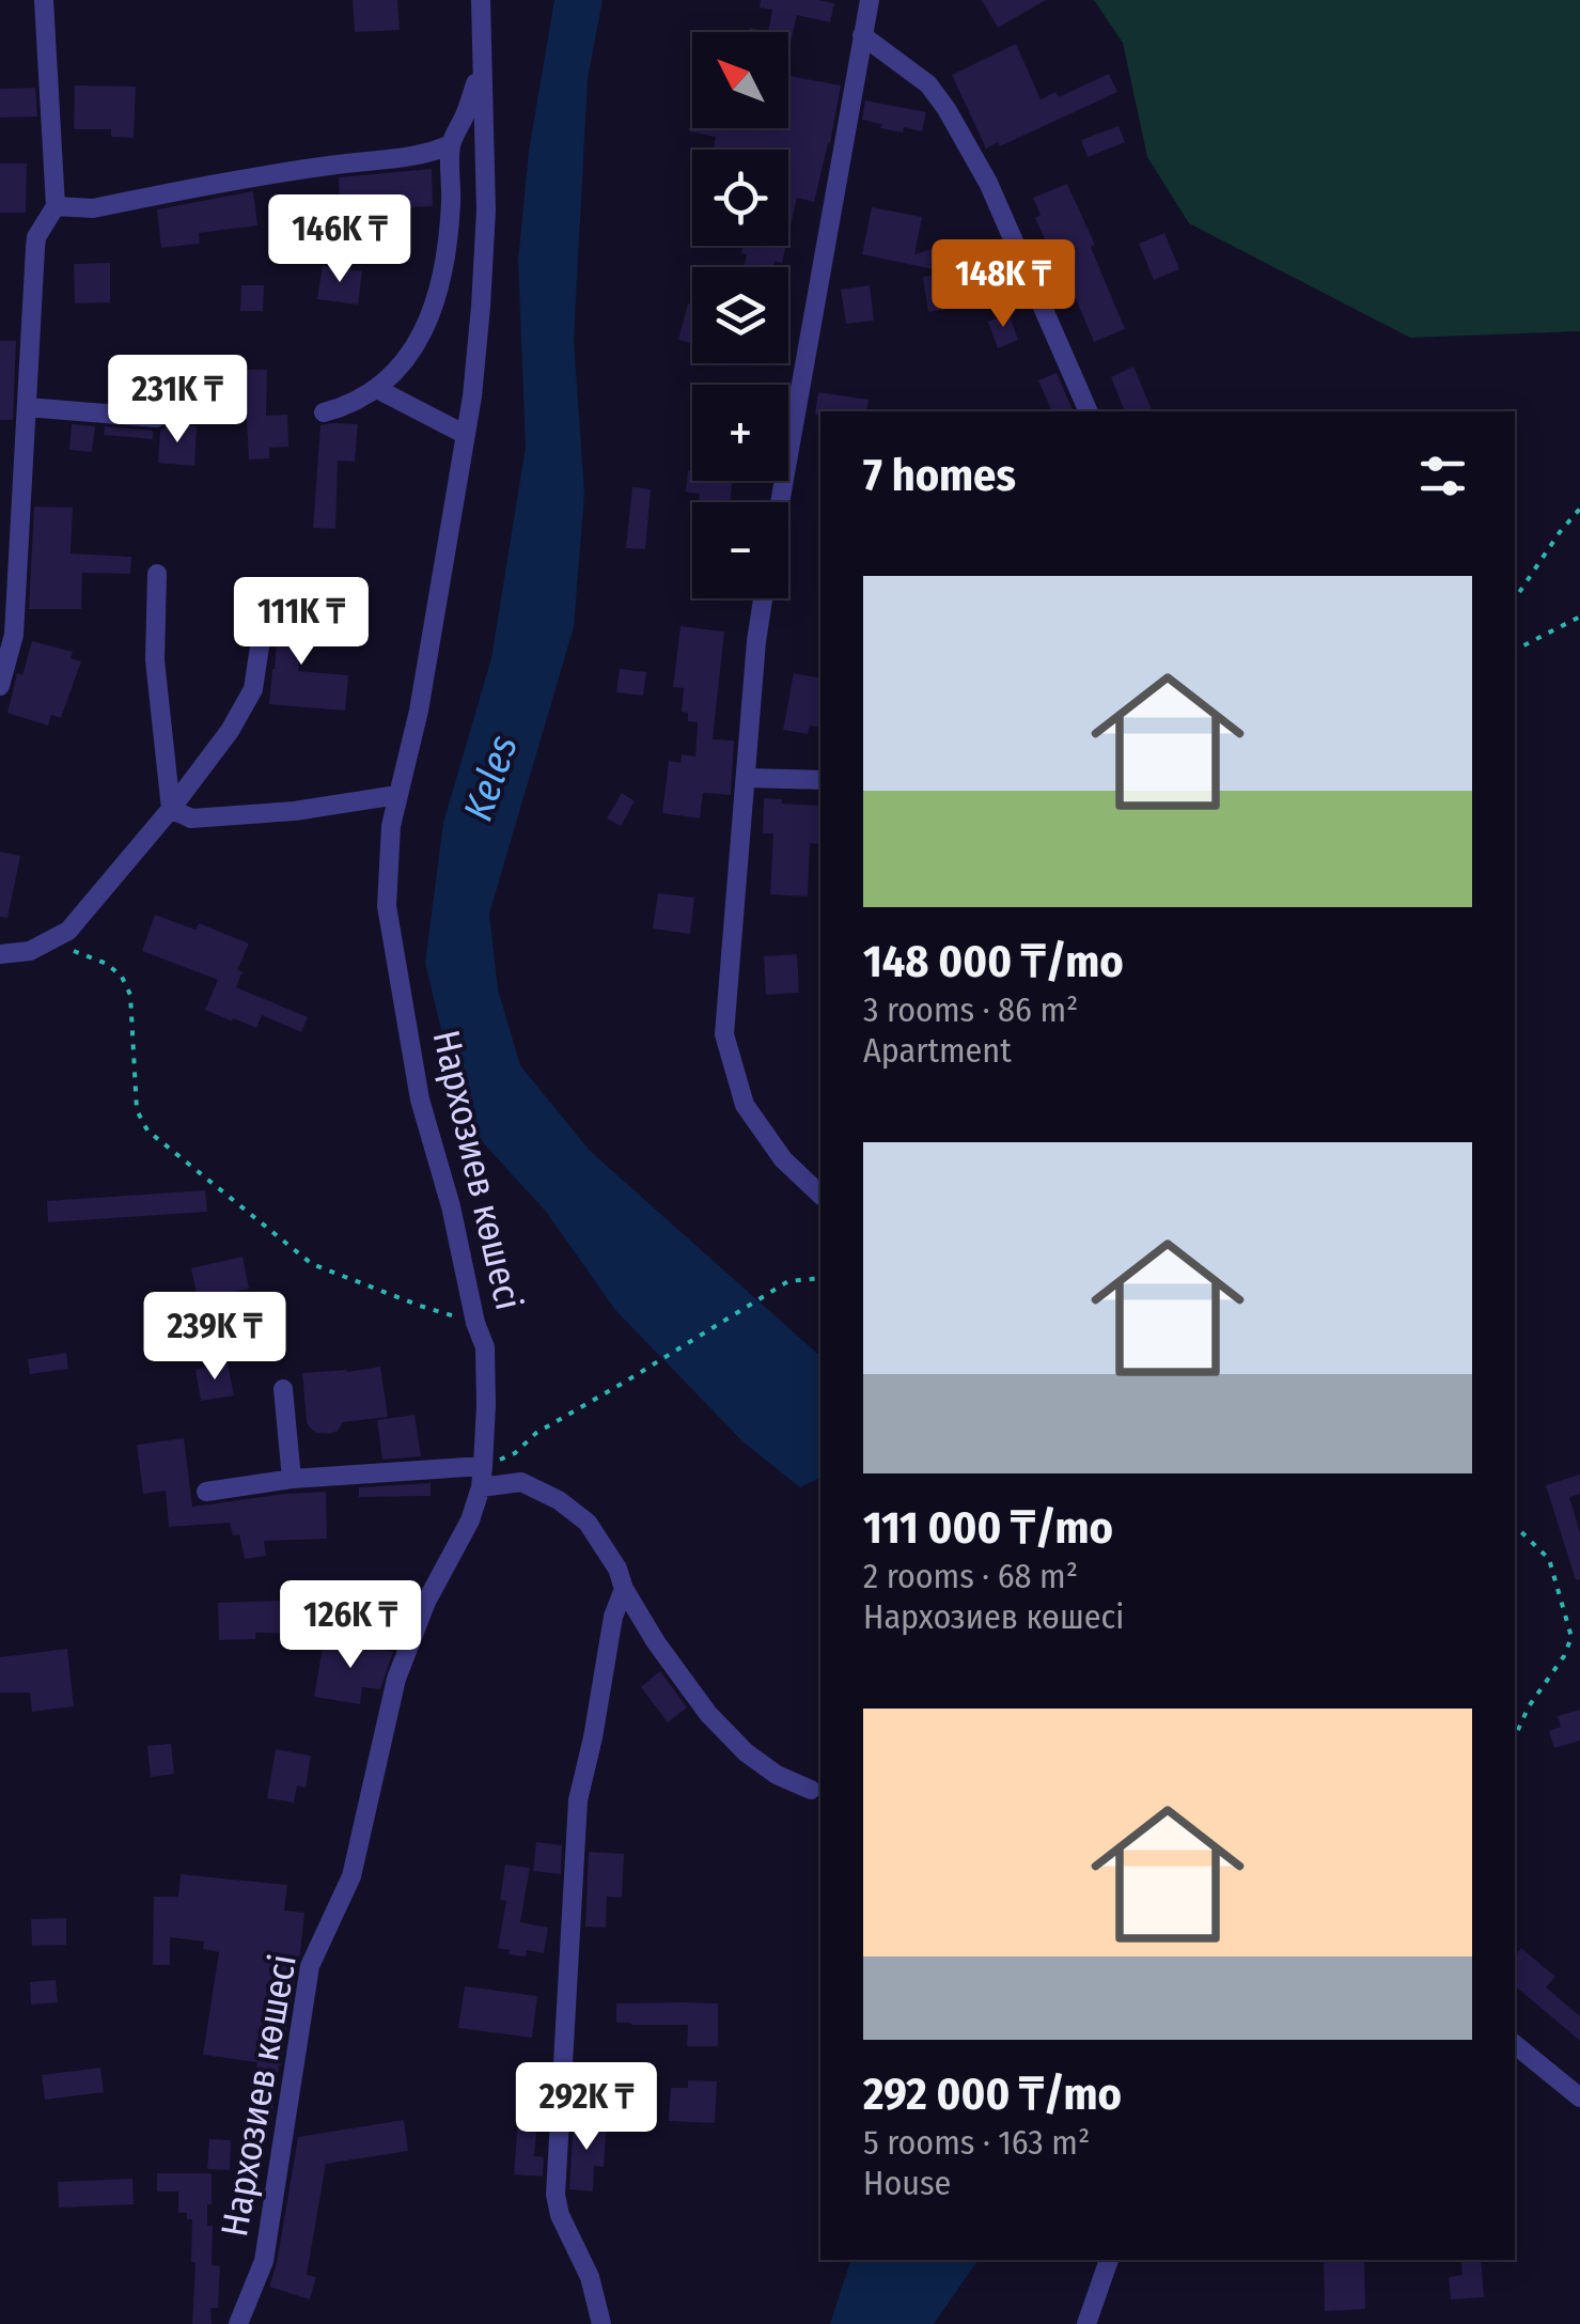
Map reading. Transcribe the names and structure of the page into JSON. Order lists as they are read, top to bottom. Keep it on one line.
{"streets":{"street":["Нархозиев көшесі"]},"water":["Keles"],"north":"top left","page":{"map_buttons":["+","−"],"price":["146K ₸","148K ₸","231K ₸","111K ₸","239K ₸","126K ₸","292K ₸"],"heading":"7 homes","list":[{"name":"148 000 ₸/mo","note":"3 rooms · 86 m² · Apartment"},{"name":"111 000 ₸/mo","note":"2 rooms · 68 m² · Нархозиев көшесі"},{"name":"292 000 ₸/mo","note":"5 rooms · 163 m² · House"}]}}
